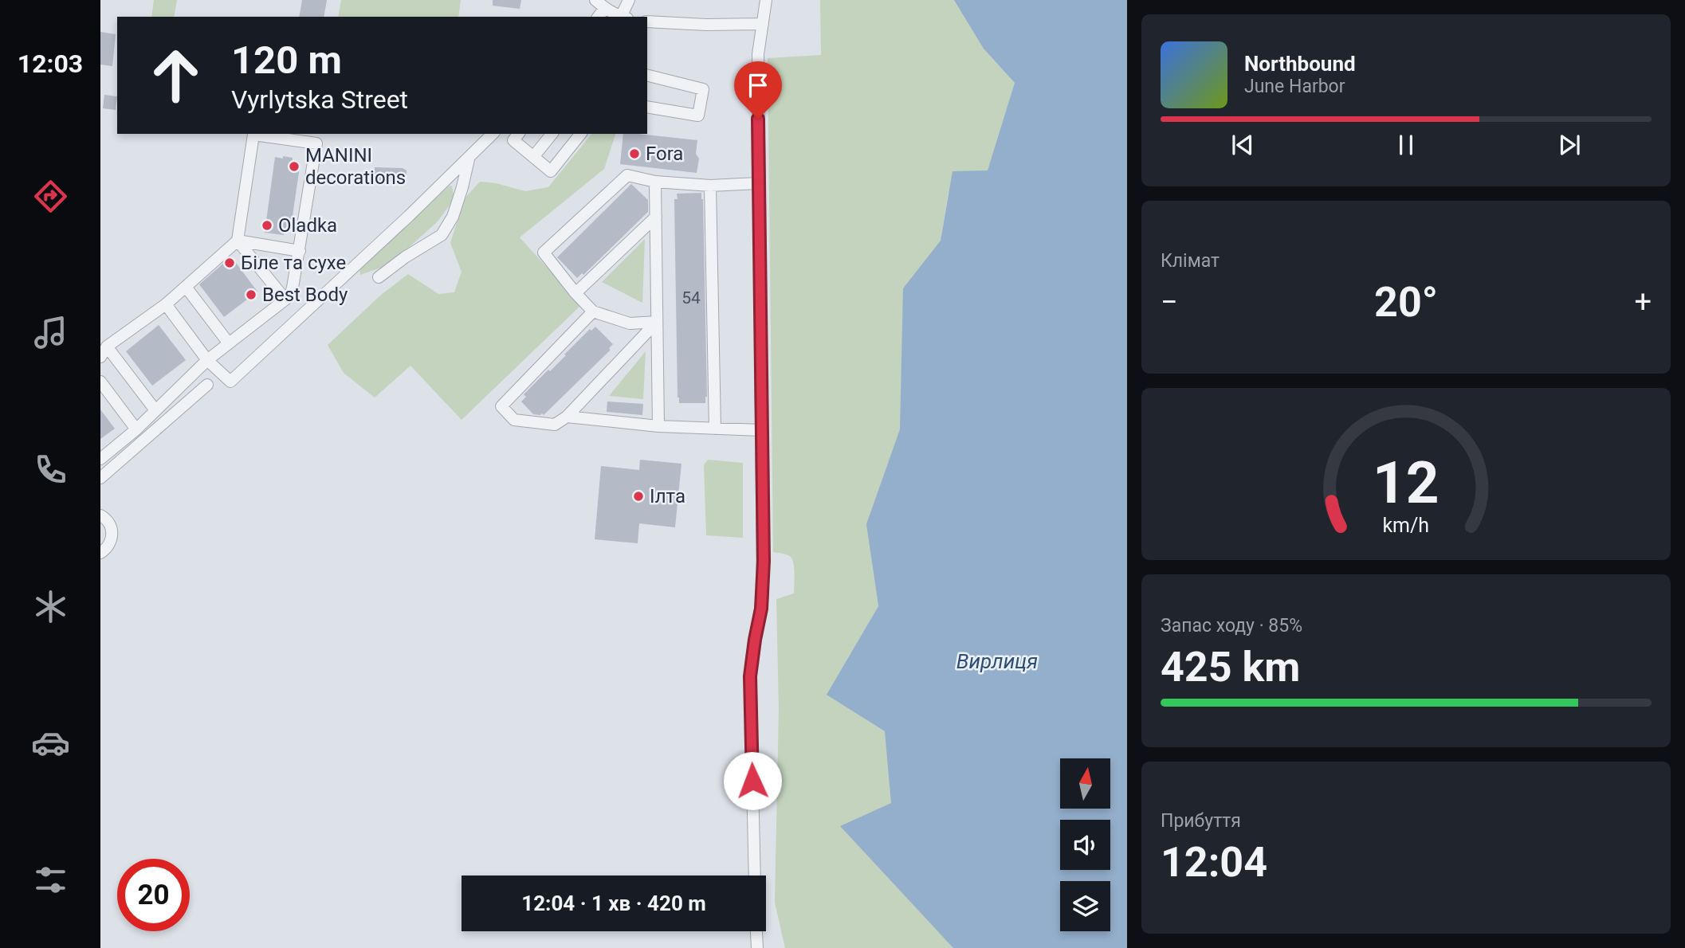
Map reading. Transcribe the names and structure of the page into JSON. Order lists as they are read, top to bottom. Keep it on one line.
{"water":["Вирлиця"],"places":["Fora","MANINI decorations","Oladka","Біле та сухе","Best Body","Ілта"],"house_numbers":["54"],"north":"top","page":{"tabs":"12:03","turn":["120 m","Vyrlytska Street"],"song":["Northbound","June Harbor"],"tile":["Клімат",["Запас ходу · 85%","425 km"],["Прибуття","12:04"]],"heat":["−","20°","+"],"limit":"20","trip":"12:04 · 1 хв · 420 m","gauge":["12","km/h"]}}
